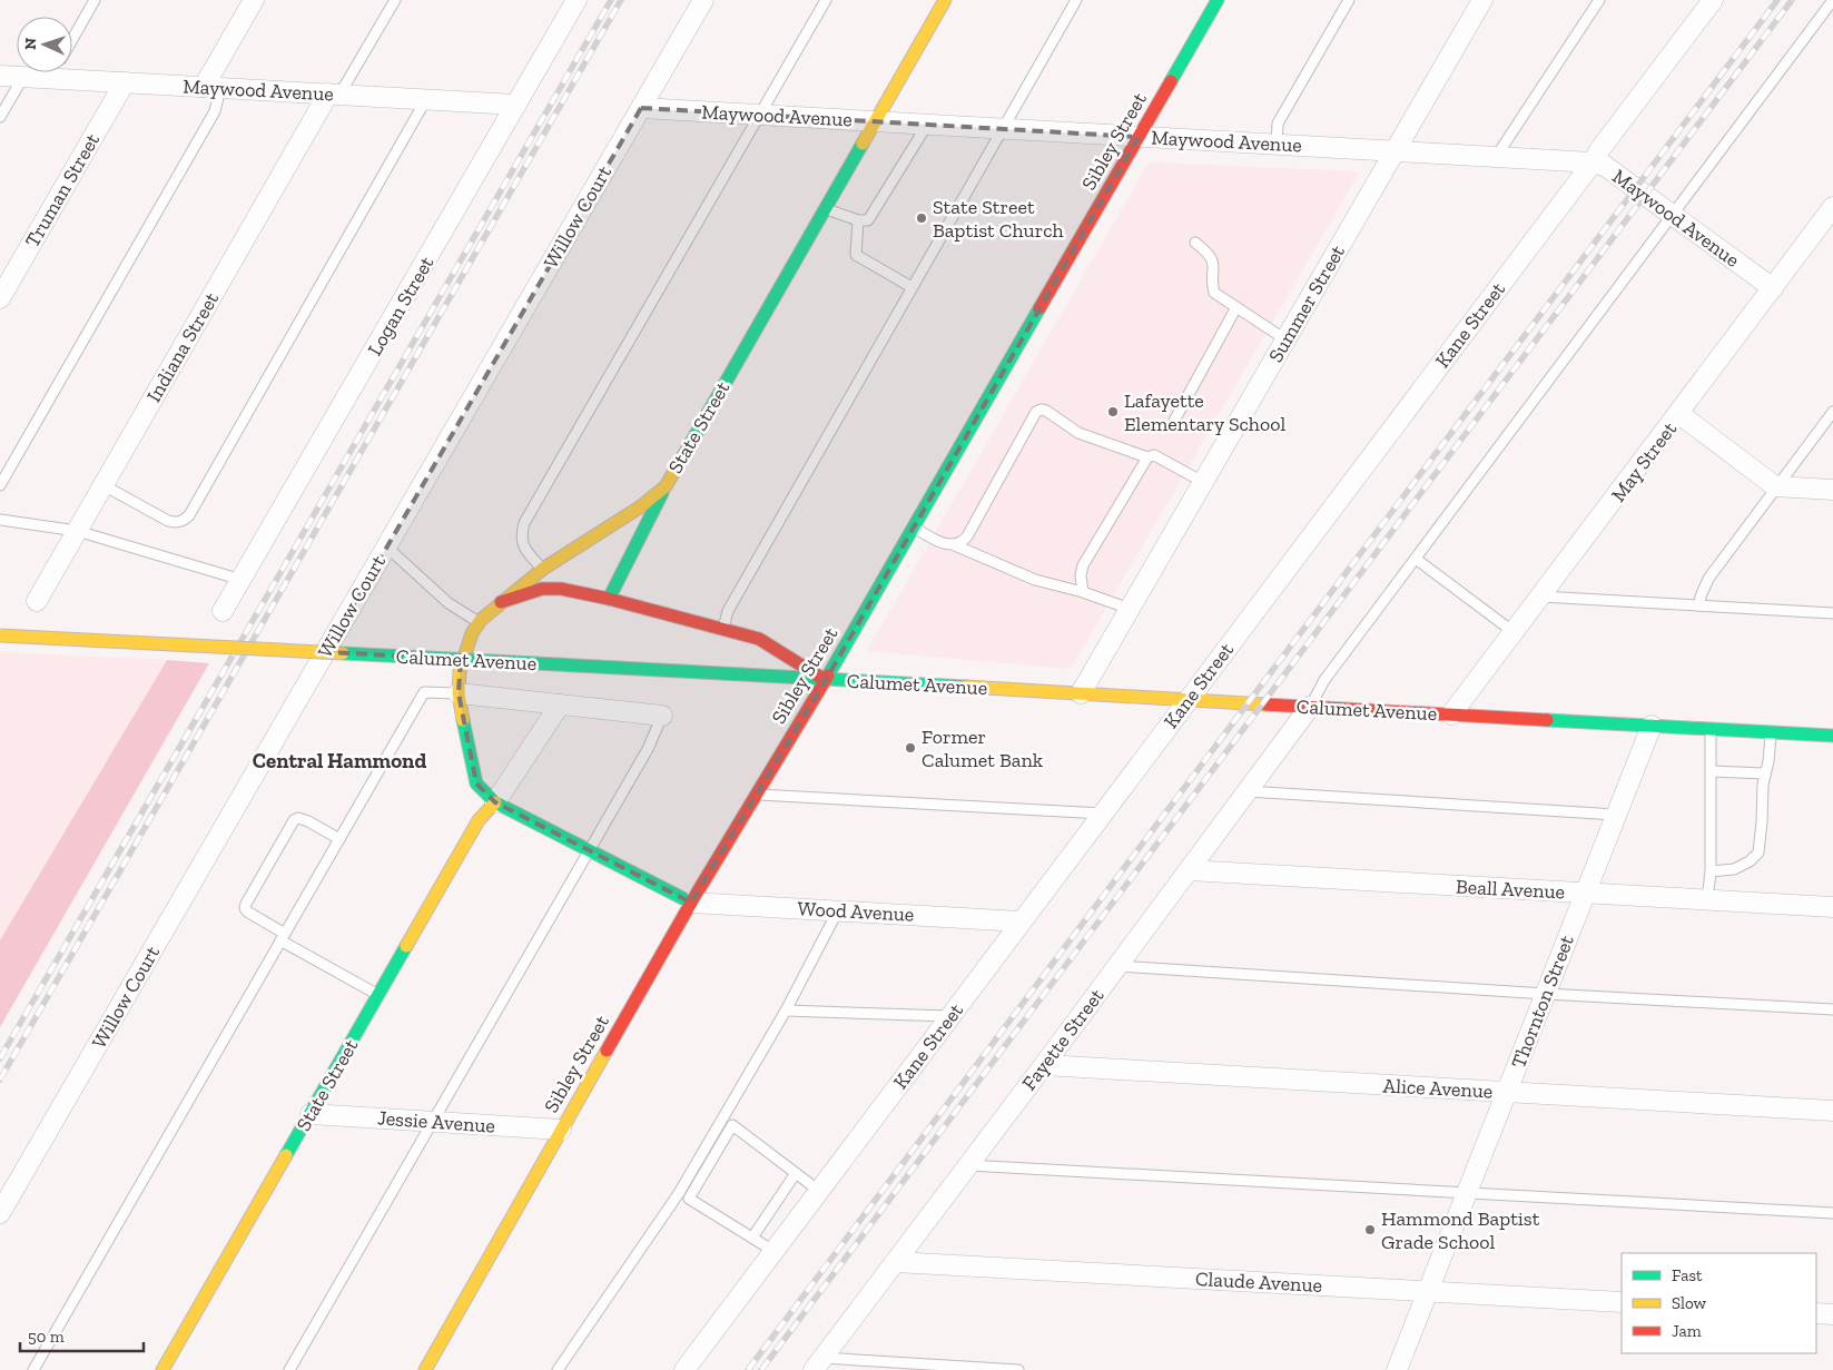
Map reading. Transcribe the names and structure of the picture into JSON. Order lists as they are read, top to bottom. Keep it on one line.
{"streets":{"main road":["Sibley Street","State Street","Calumet Avenue"],"street":["Maywood Avenue","Truman Street","Willow Court","Summer Street","Logan Street","Kane Street","Indiana Street","May Street","Beall Avenue","Wood Avenue","Thornton Street","Fayette Street","Alice Avenue","Jessie Avenue","Claude Avenue"]},"crossings":[["Maywood Avenue","Sibley Street"],["Maywood Avenue","Truman Street"],["Maywood Avenue","Willow Court"],["Maywood Avenue","Summer Street"],["Maywood Avenue","Logan Street"],["Maywood Avenue","Kane Street"],["Maywood Avenue","Indiana Street"],["Maywood Avenue","State Street"],["Maywood Avenue","May Street"],["Sibley Street","Calumet Avenue"],["Sibley Street","Wood Avenue"],["Sibley Street","Jessie Avenue"],["Summer Street","Calumet Avenue"],["Kane Street","Calumet Avenue"],["Kane Street","Wood Avenue"],["State Street","Calumet Avenue"],["State Street","Jessie Avenue"],["May Street","Calumet Avenue"],["Calumet Avenue","Thornton Street"],["Calumet Avenue","Fayette Street"],["Beall Avenue","Thornton Street"],["Beall Avenue","Fayette Street"],["Thornton Street","Alice Avenue"],["Thornton Street","Claude Avenue"],["Fayette Street","Alice Avenue"],["Fayette Street","Claude Avenue"]],"districts":["Central Hammond"],"places":["State Street Baptist Church","Lafayette Elementary School","Former Calumet Bank","Hammond Baptist Grade School"],"legend":["Fast","Slow","Jam"],"scale_bar":"50 m","north":"left"}
